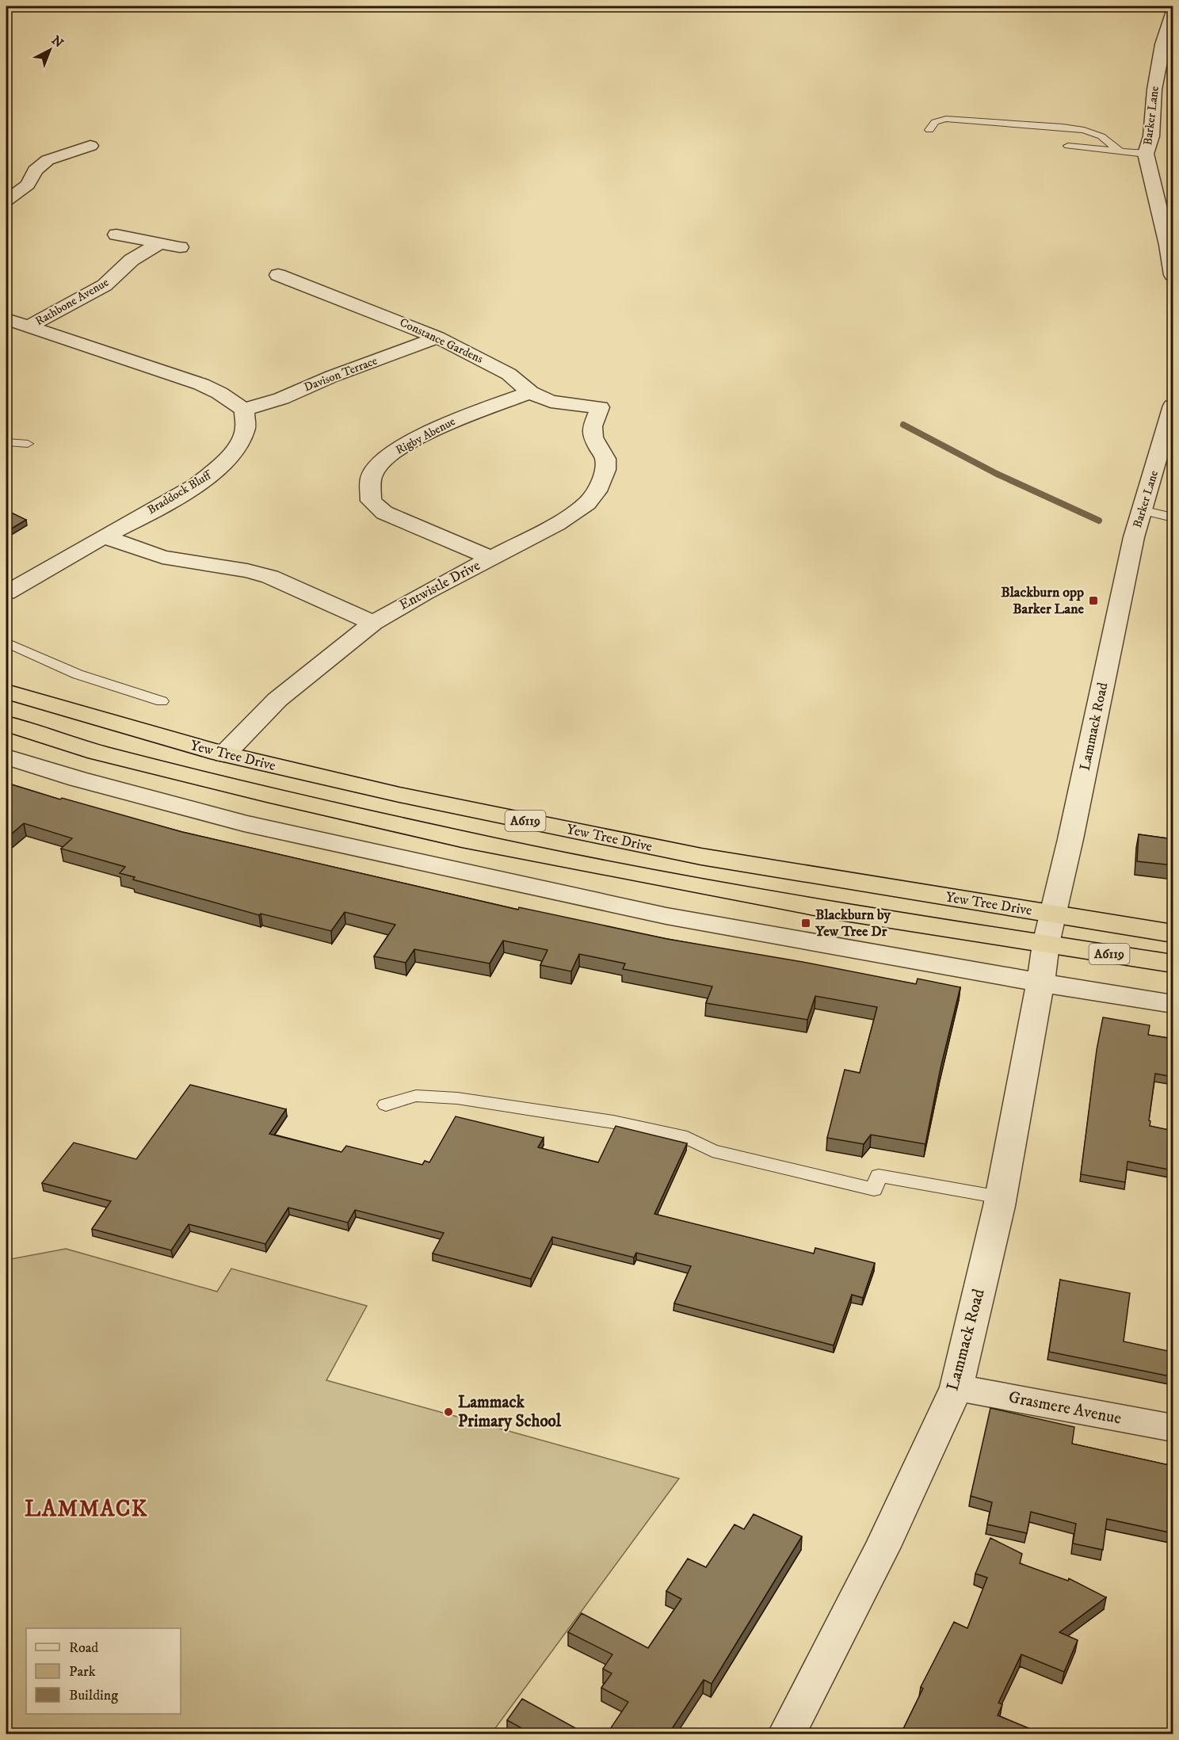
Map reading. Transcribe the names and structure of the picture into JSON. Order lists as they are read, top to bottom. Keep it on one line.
{"streets":{"highway":["Yew Tree Drive","A6119"],"street":["Barker Lane","Rathbone Avenue","Constance Gardens","Davison Terrace","Rigby Abenue","Braddock Bluff","Entwistle Drive","Lammack Road","Grasmere Avenue"]},"crossings":[["Barker Lane","Lammack Road"],["Constance Gardens","Davison Terrace"],["Constance Gardens","Rigby Abenue"],["Constance Gardens","Entwistle Drive"],["Davison Terrace","Braddock Bluff"],["Rigby Abenue","Entwistle Drive"],["Entwistle Drive","Yew Tree Drive"],["Lammack Road","Yew Tree Drive"],["Lammack Road","A6119"],["Lammack Road","Grasmere Avenue"],["Yew Tree Drive","A6119"]],"districts":["LAMMACK"],"places":{"transit":["Blackburn opp Barker Lane","Blackburn by Yew Tree Dr"],"other":["Lammack Primary School"]},"legend":["Road","Park","Building"],"north":"top right"}
